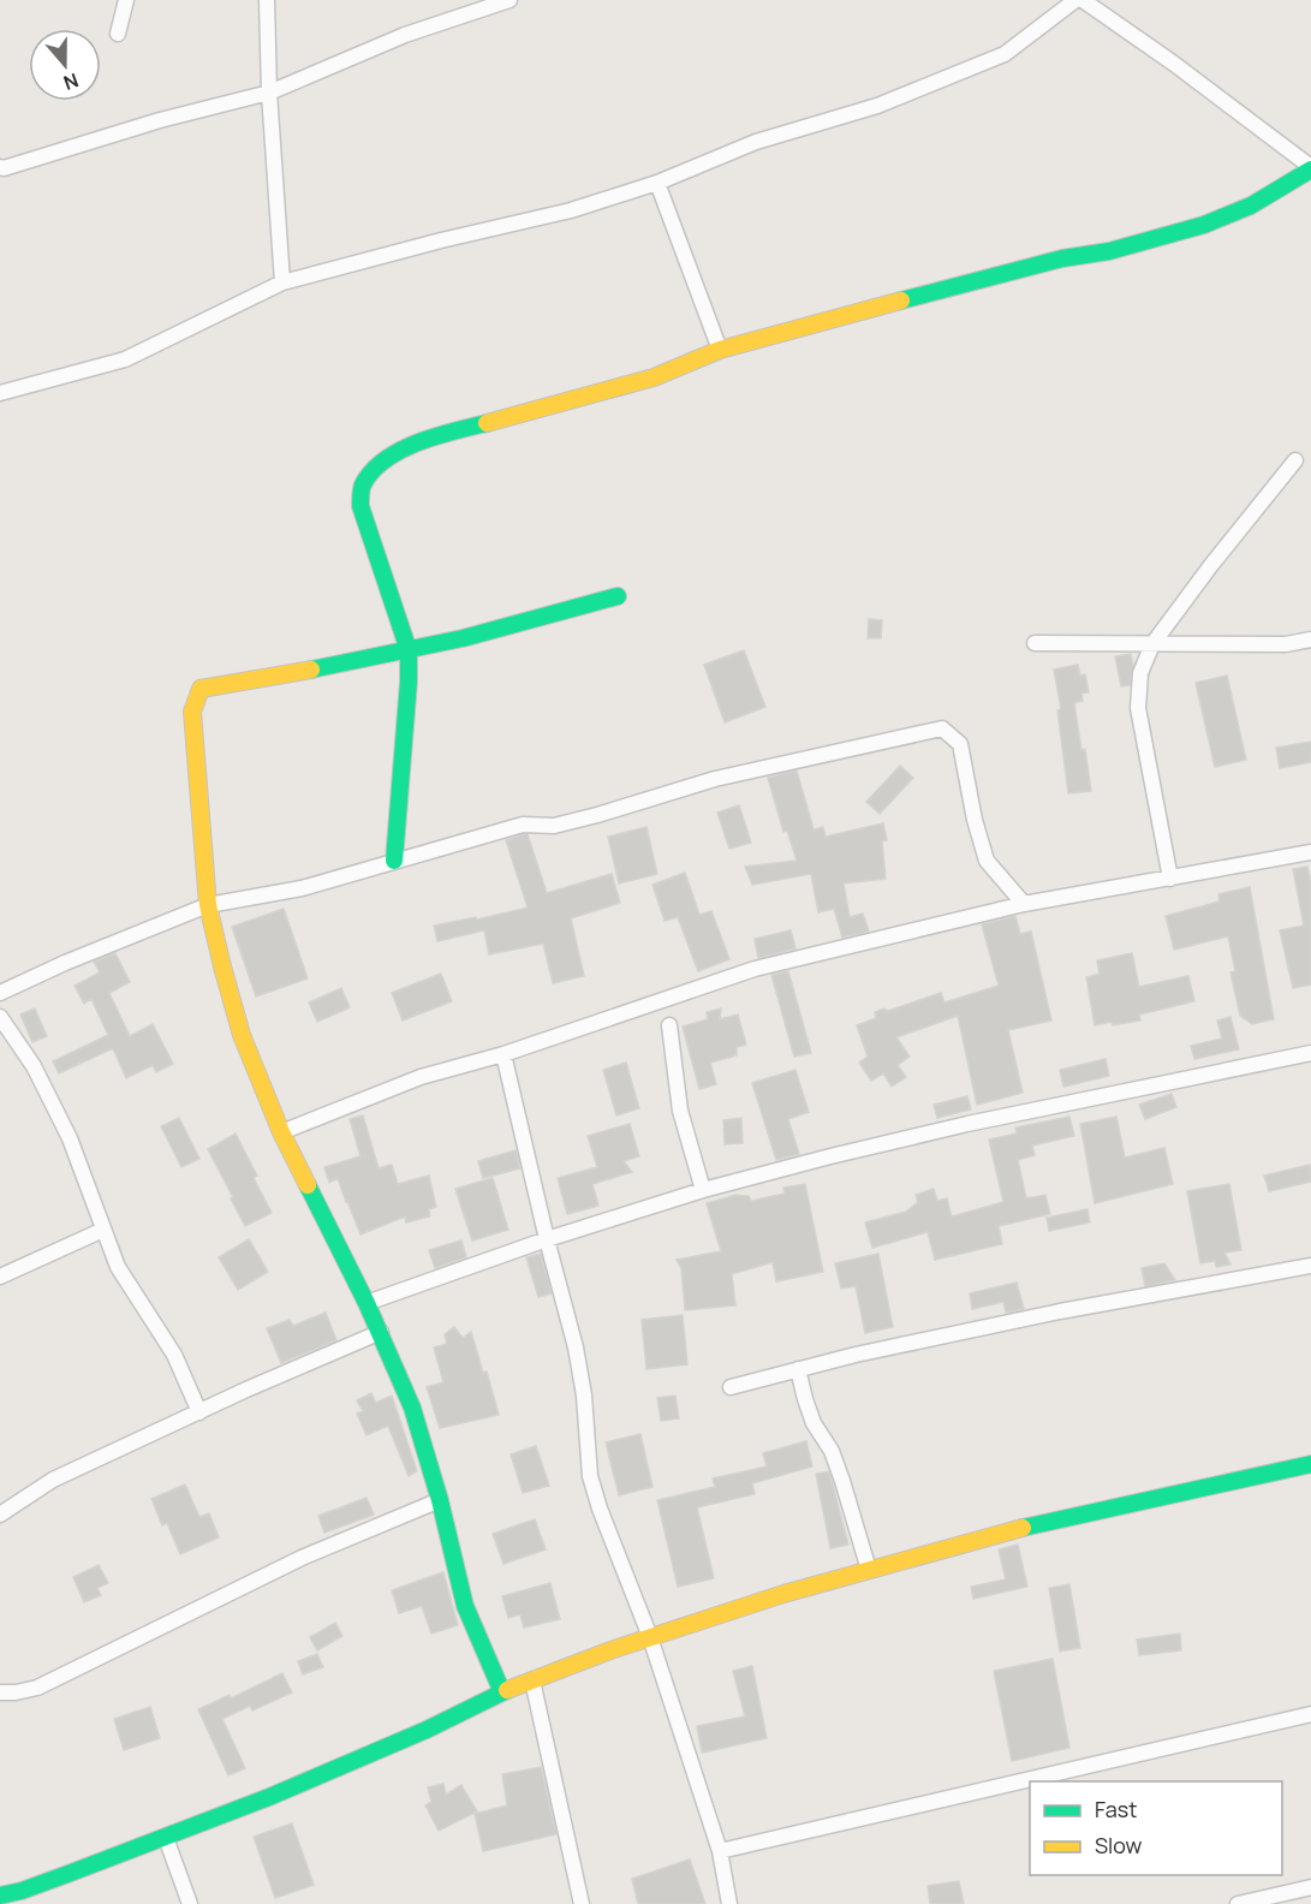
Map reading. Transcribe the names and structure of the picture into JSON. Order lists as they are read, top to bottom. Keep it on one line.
{"legend":["Fast","Slow"],"north":"bottom"}
